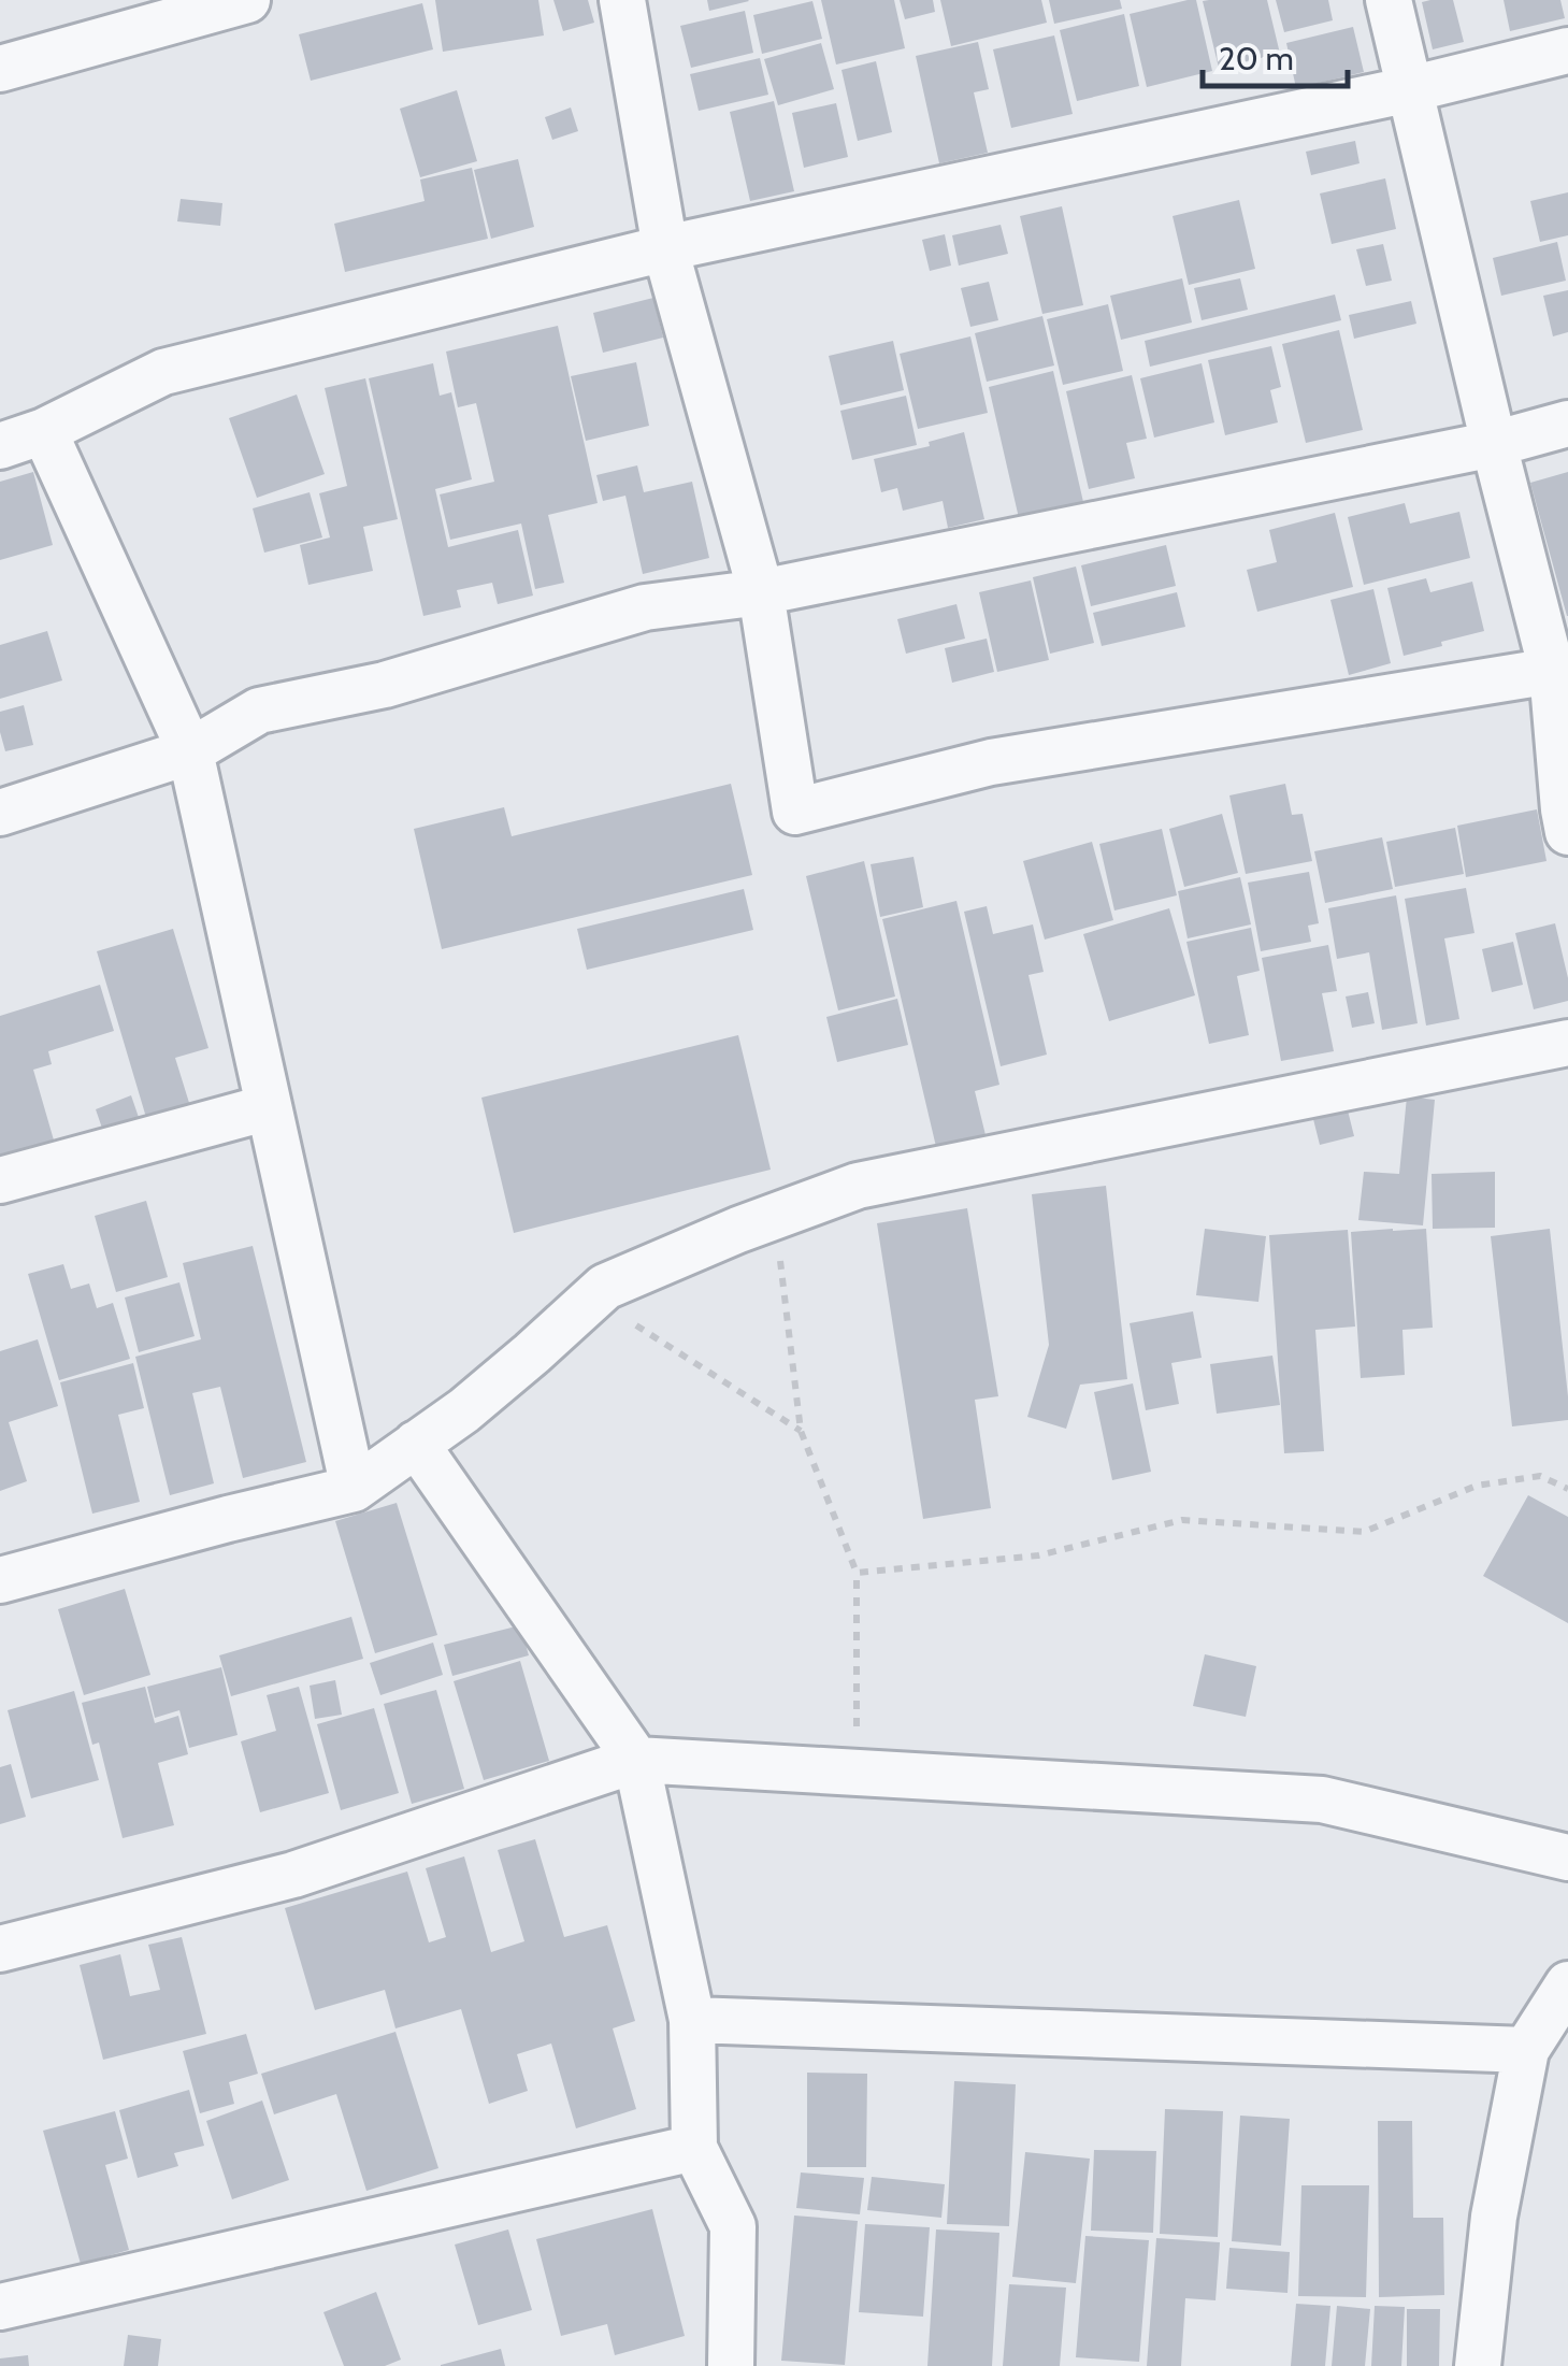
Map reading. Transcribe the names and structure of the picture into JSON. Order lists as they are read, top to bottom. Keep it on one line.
{"scale_bar":"20 m"}
